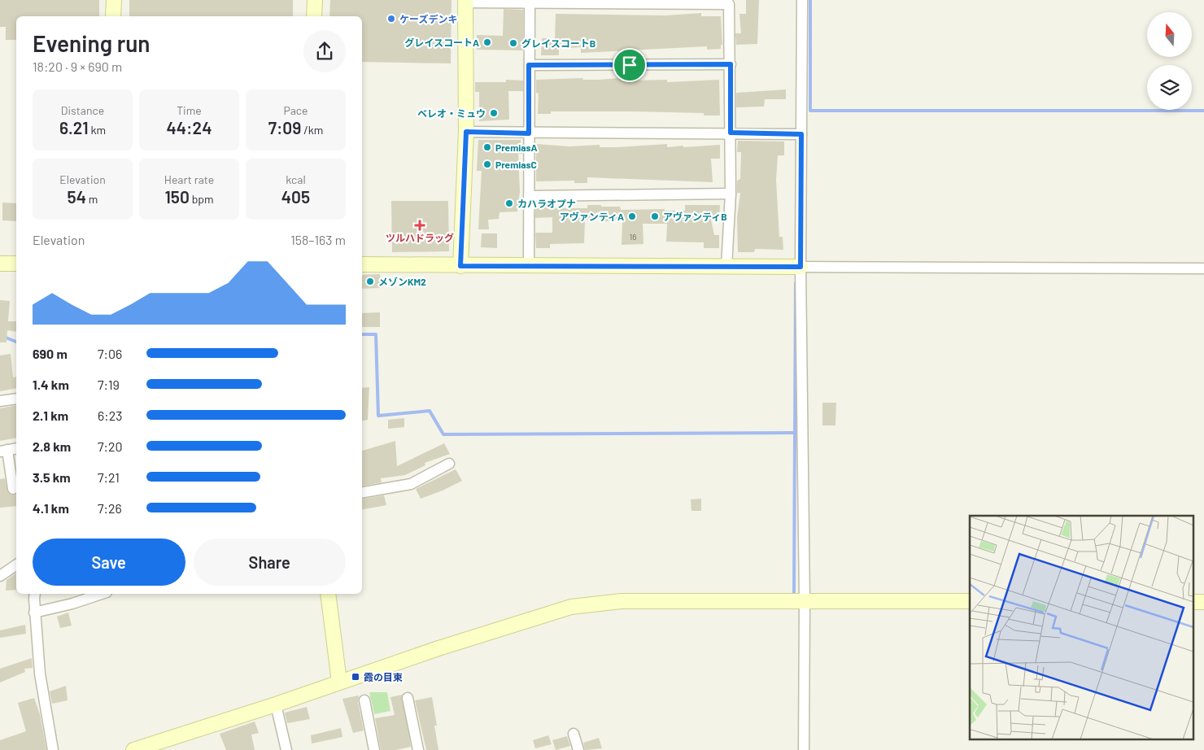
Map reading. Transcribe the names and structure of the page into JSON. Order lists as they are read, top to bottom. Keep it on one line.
{"places":{"other":["ケーズデンキ","グレイスコートA","グレイスコートB","ベレオ・ミュウ","PremiasA","PremiasC","カハラオプナ","アヴァンティA","アヴァンティB","メゾンKM2"],"health":["ツルハドラッグ"],"transit":["霞の目東"]},"house_numbers":["16"],"north":"top","page":{"heading":["Evening run","18:20 · 9 × 690 m"],"stats":[["Distance","6.21 km"],["Time","44:24"],["Pace","7:09 /km"],["Elevation","54 m"],["Heart rate","150 bpm"],["kcal","405"]],"chart":["Elevation","158–163 m"],"list":[{"name":"690 m","note":"7:06"},{"name":"1.4 km","note":"7:19"},{"name":"2.1 km","note":"6:23"},{"name":"2.8 km","note":"7:20"},{"name":"3.5 km","note":"7:21"},{"name":"4.1 km","note":"7:26"}],"buttons":["Save","Share"]}}
